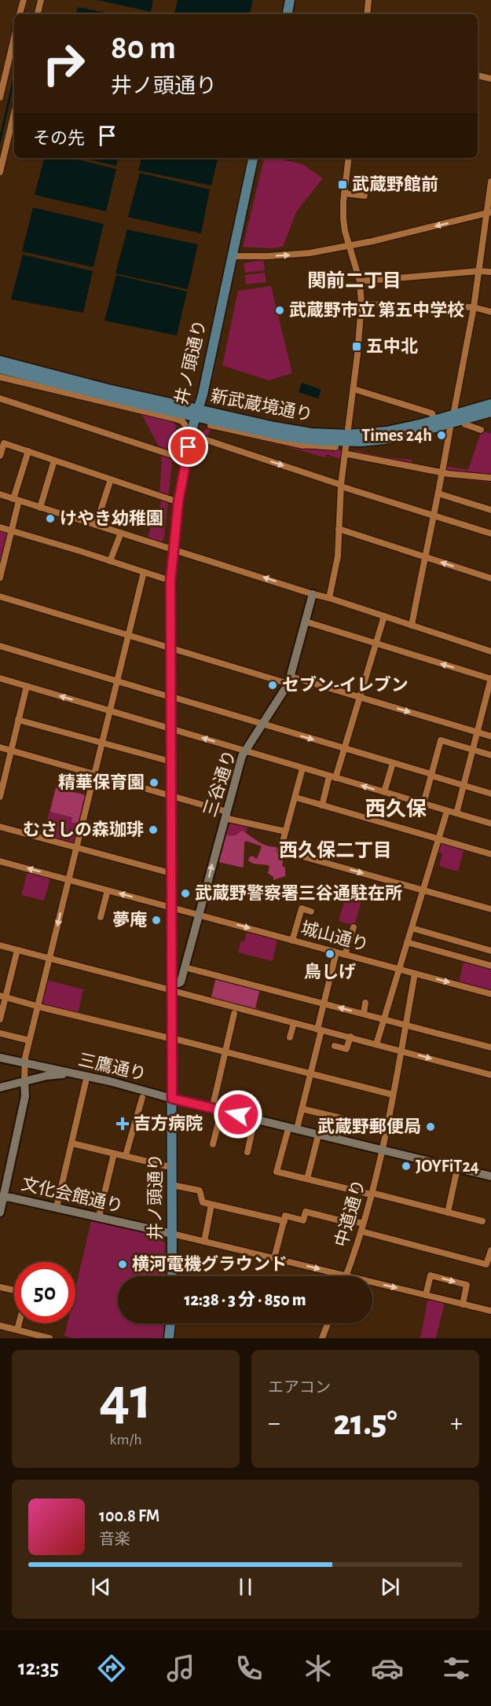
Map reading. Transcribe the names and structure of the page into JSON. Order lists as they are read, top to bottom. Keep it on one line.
{"streets":{"main road":["井ノ頭通り","新武蔵境通り"],"street":["三谷通り","城山通り","三鷹通り","文化会館通り","中道通り"]},"crossings":[["井ノ頭通り","新武蔵境通り"],["井ノ頭通り","三谷通り"],["井ノ頭通り","城山通り"],["井ノ頭通り","三鷹通り"],["井ノ頭通り","文化会館通り"],["三谷通り","城山通り"],["城山通り","中道通り"],["三鷹通り","中道通り"],["文化会館通り","中道通り"]],"districts":["関前二丁目","西久保","西久保二丁目"],"places":{"transit":["武蔵野館前","五中北"],"other":["武蔵野市立 第五中学校","Times 24h","けやき幼稚園","セブン-イレブン","精華保育園","むさしの森珈琲","武蔵野警察署三谷通駐在所","夢庵","鳥しげ","武蔵野郵便局","JOYFiT24","横河電機グラウンド"],"health":["吉方病院"]},"page":{"turn":["80 m","井ノ頭通り"],"then":"その先","limit":"50","trip":"12:38 · 3 分 · 850 m","tile":[["41","km/h"],"エアコン"],"heat":["−","21.5°","+"],"song":["100.8 FM","音楽"],"tabs":"12:35"}}
